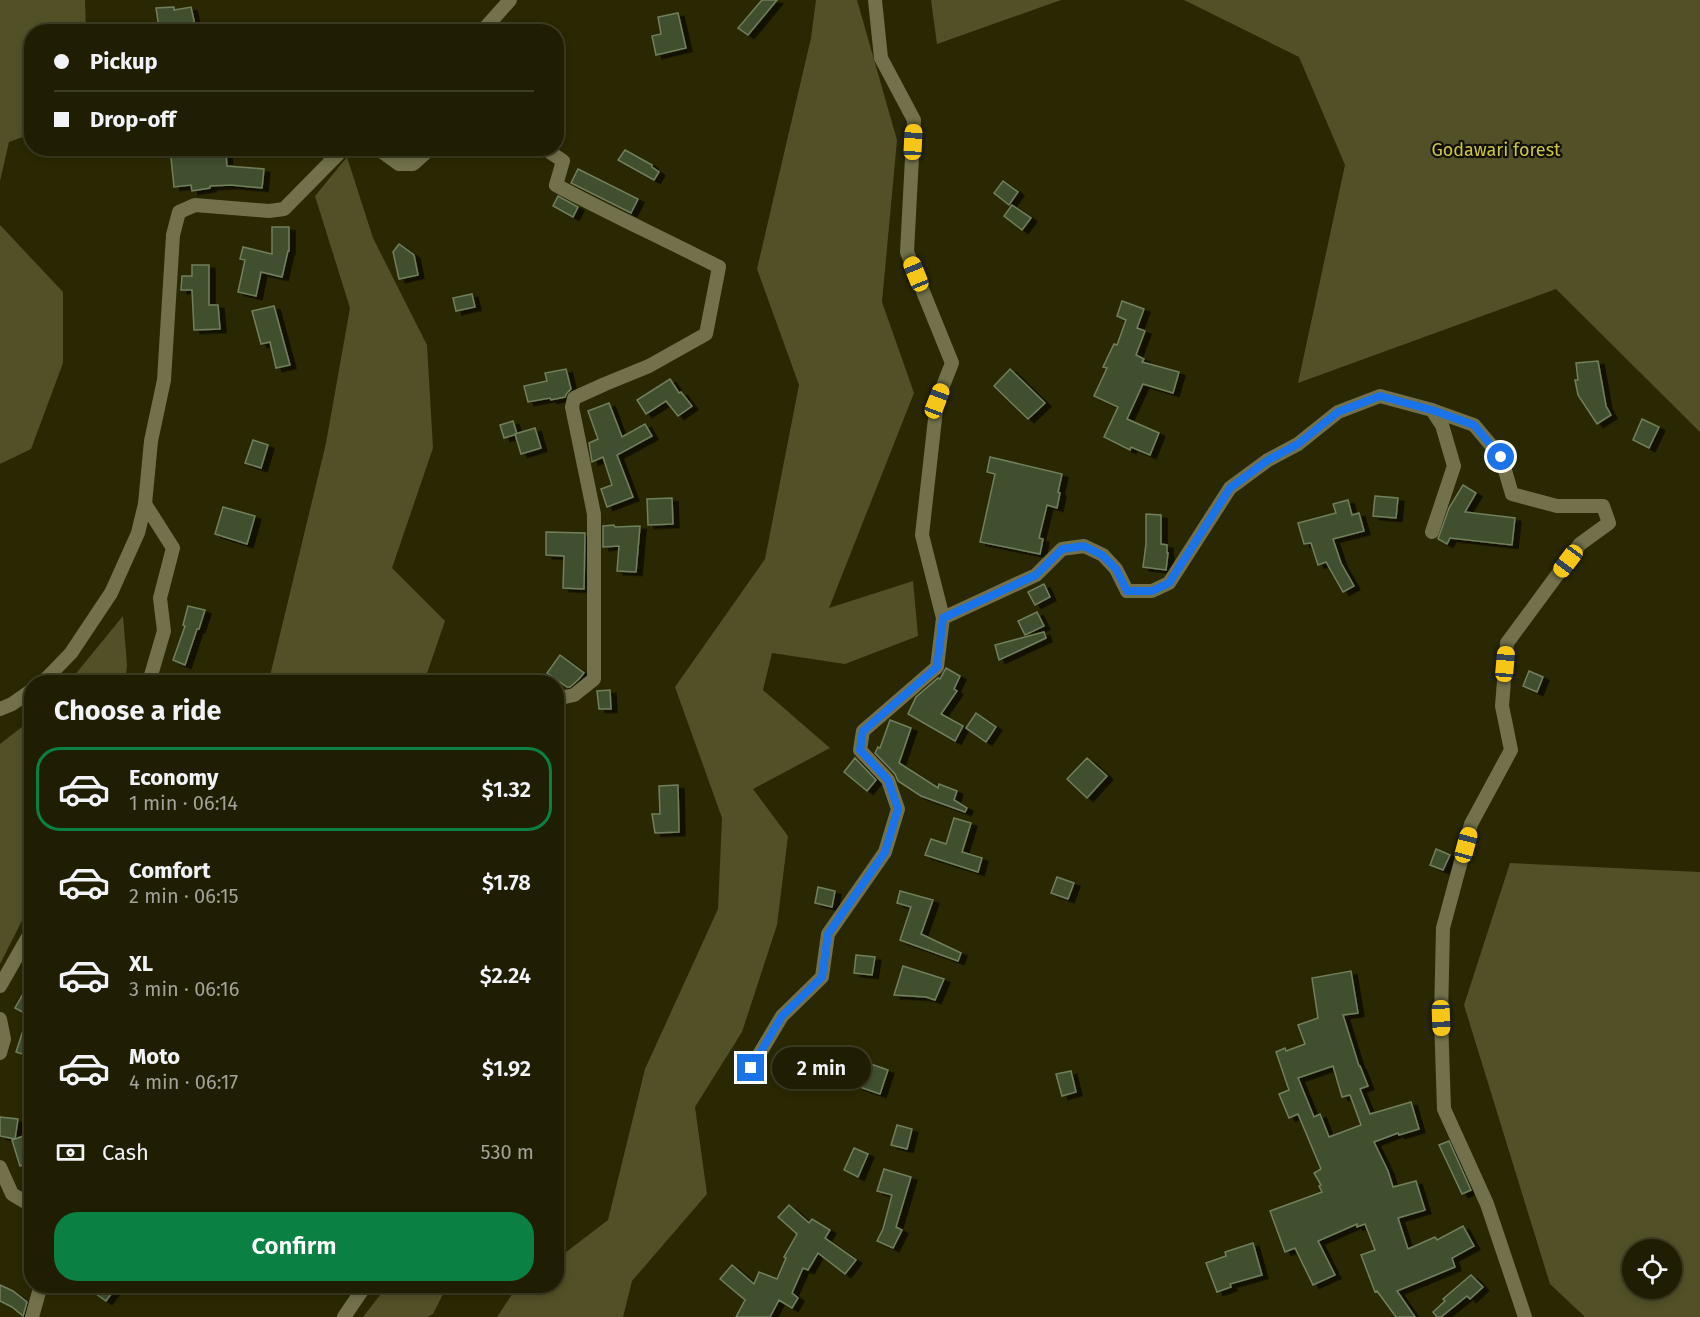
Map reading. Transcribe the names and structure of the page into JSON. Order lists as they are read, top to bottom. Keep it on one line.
{"parks":["Godawari forest"],"page":{"banner":["Pickup","Drop-off"],"heading":"Choose a ride","list":[{"name":"Economy","note":"1 min · 06:14","value":"$1.32"},{"name":"Comfort","note":"2 min · 06:15","value":"$1.78"},{"name":"XL","note":"3 min · 06:16","value":"$2.24"},{"name":"Moto","note":"4 min · 06:17","value":"$1.92"}],"bubble":"2 min","pay":["Cash","530 m"],"buttons":"Confirm"}}
